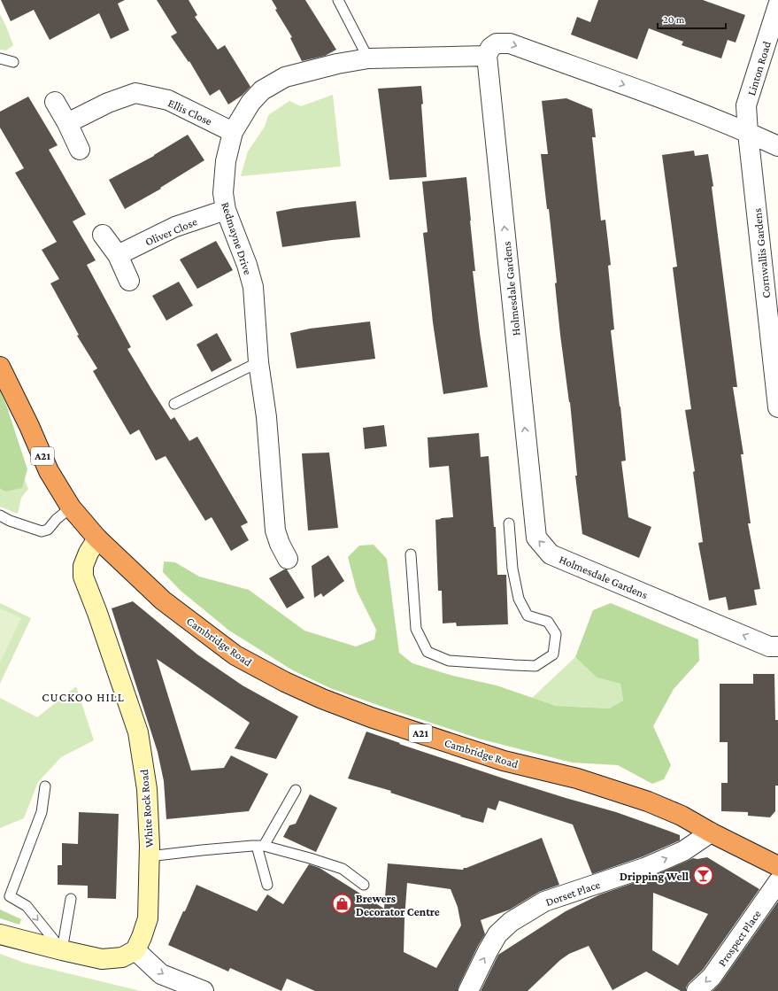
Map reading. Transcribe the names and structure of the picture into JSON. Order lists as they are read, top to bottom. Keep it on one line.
{"streets":{"highway":["A21","Cambridge Road"],"street":["Linton Road","Ellis Close","Oliver Close","Redmayne Drive","Cornwallis Gardens","Holmesdale Gardens","White Rock Road","Dorset Place","Prospect Place"]},"crossings":[["Linton Road","Cornwallis Gardens"],["Ellis Close","Redmayne Drive"],["Oliver Close","Redmayne Drive"],["Redmayne Drive","Holmesdale Gardens"],["A21","Cambridge Road"],["A21","White Rock Road"],["Cambridge Road","White Rock Road"],["Cambridge Road","Dorset Place"]],"one_way":["Holmesdale Gardens","Dorset Place","Prospect Place"],"districts":["CUCKOO HILL"],"places":{"bar":["Dripping Well"],"shop":["Brewers Decorator Centre"]},"scale_bar":"20 m"}
